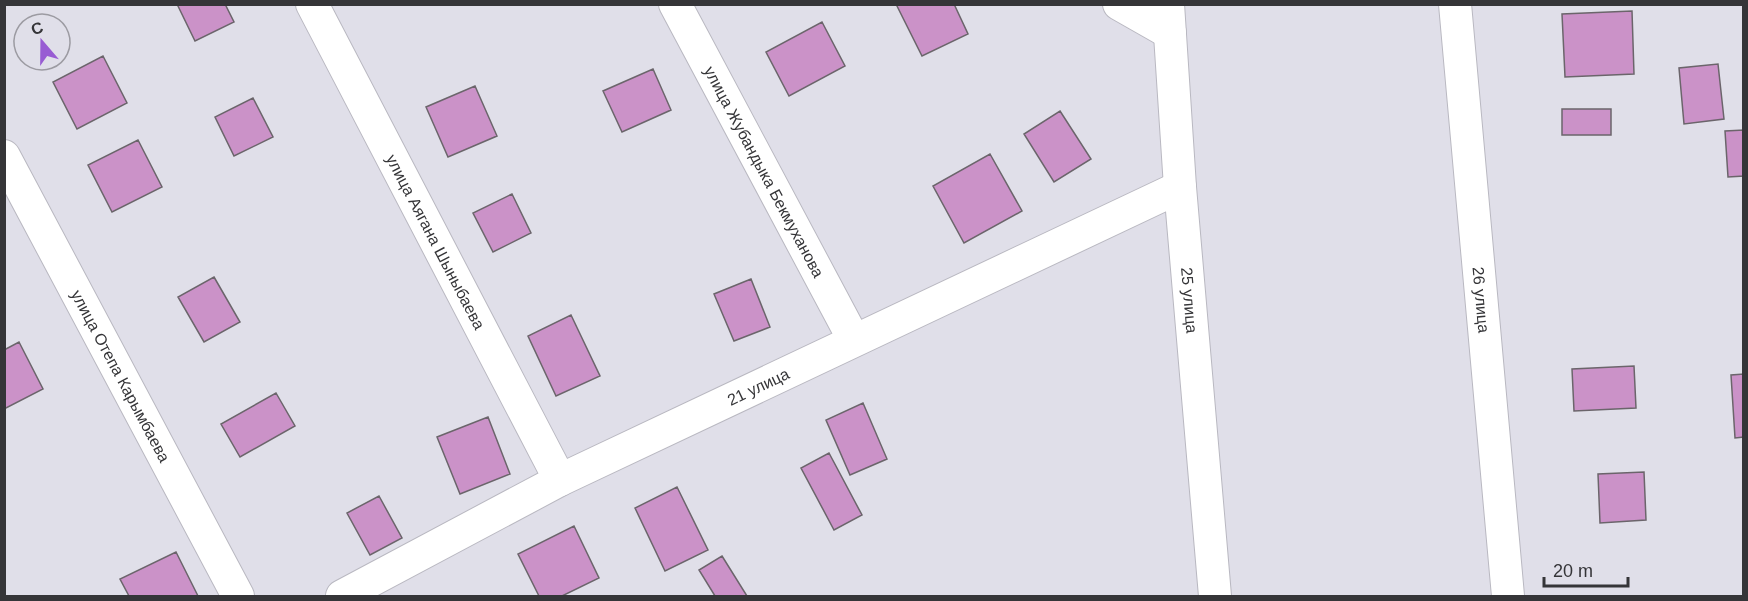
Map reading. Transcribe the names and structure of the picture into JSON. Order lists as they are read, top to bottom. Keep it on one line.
{"streets":{"street":["улица Жубандыка Бекмуханова","улица Аягана Шыныбаева","25 улица","26 улица","улица Отепа Карымбаева","21 улица"]},"crossings":[["улица Жубандыка Бекмуханова","21 улица"],["улица Аягана Шыныбаева","21 улица"],["25 улица","21 улица"]],"scale_bar":"20 m","north":"top"}
